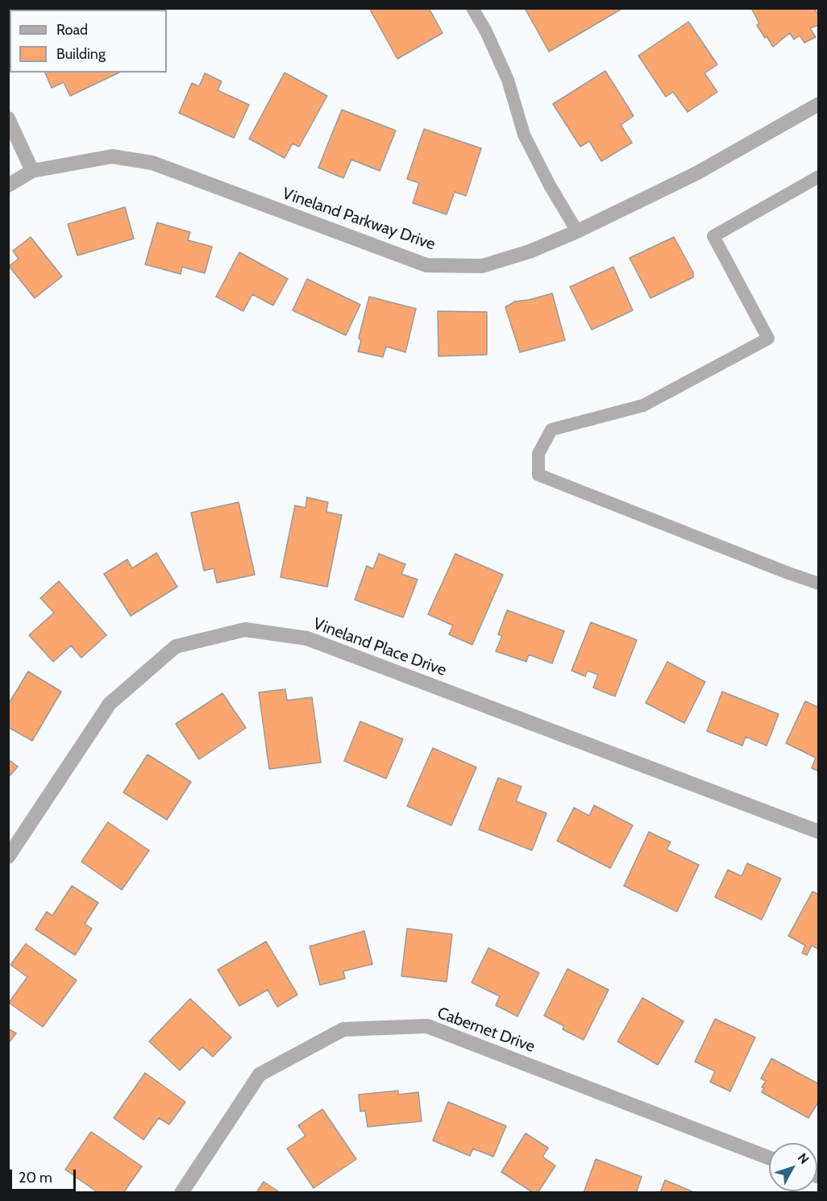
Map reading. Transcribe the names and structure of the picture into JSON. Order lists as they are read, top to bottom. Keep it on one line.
{"streets":{"street":["Vineland Parkway Drive","Vineland Place Drive","Cabernet Drive"]},"legend":["Road","Building"],"scale_bar":"20 m","north":"top right"}
